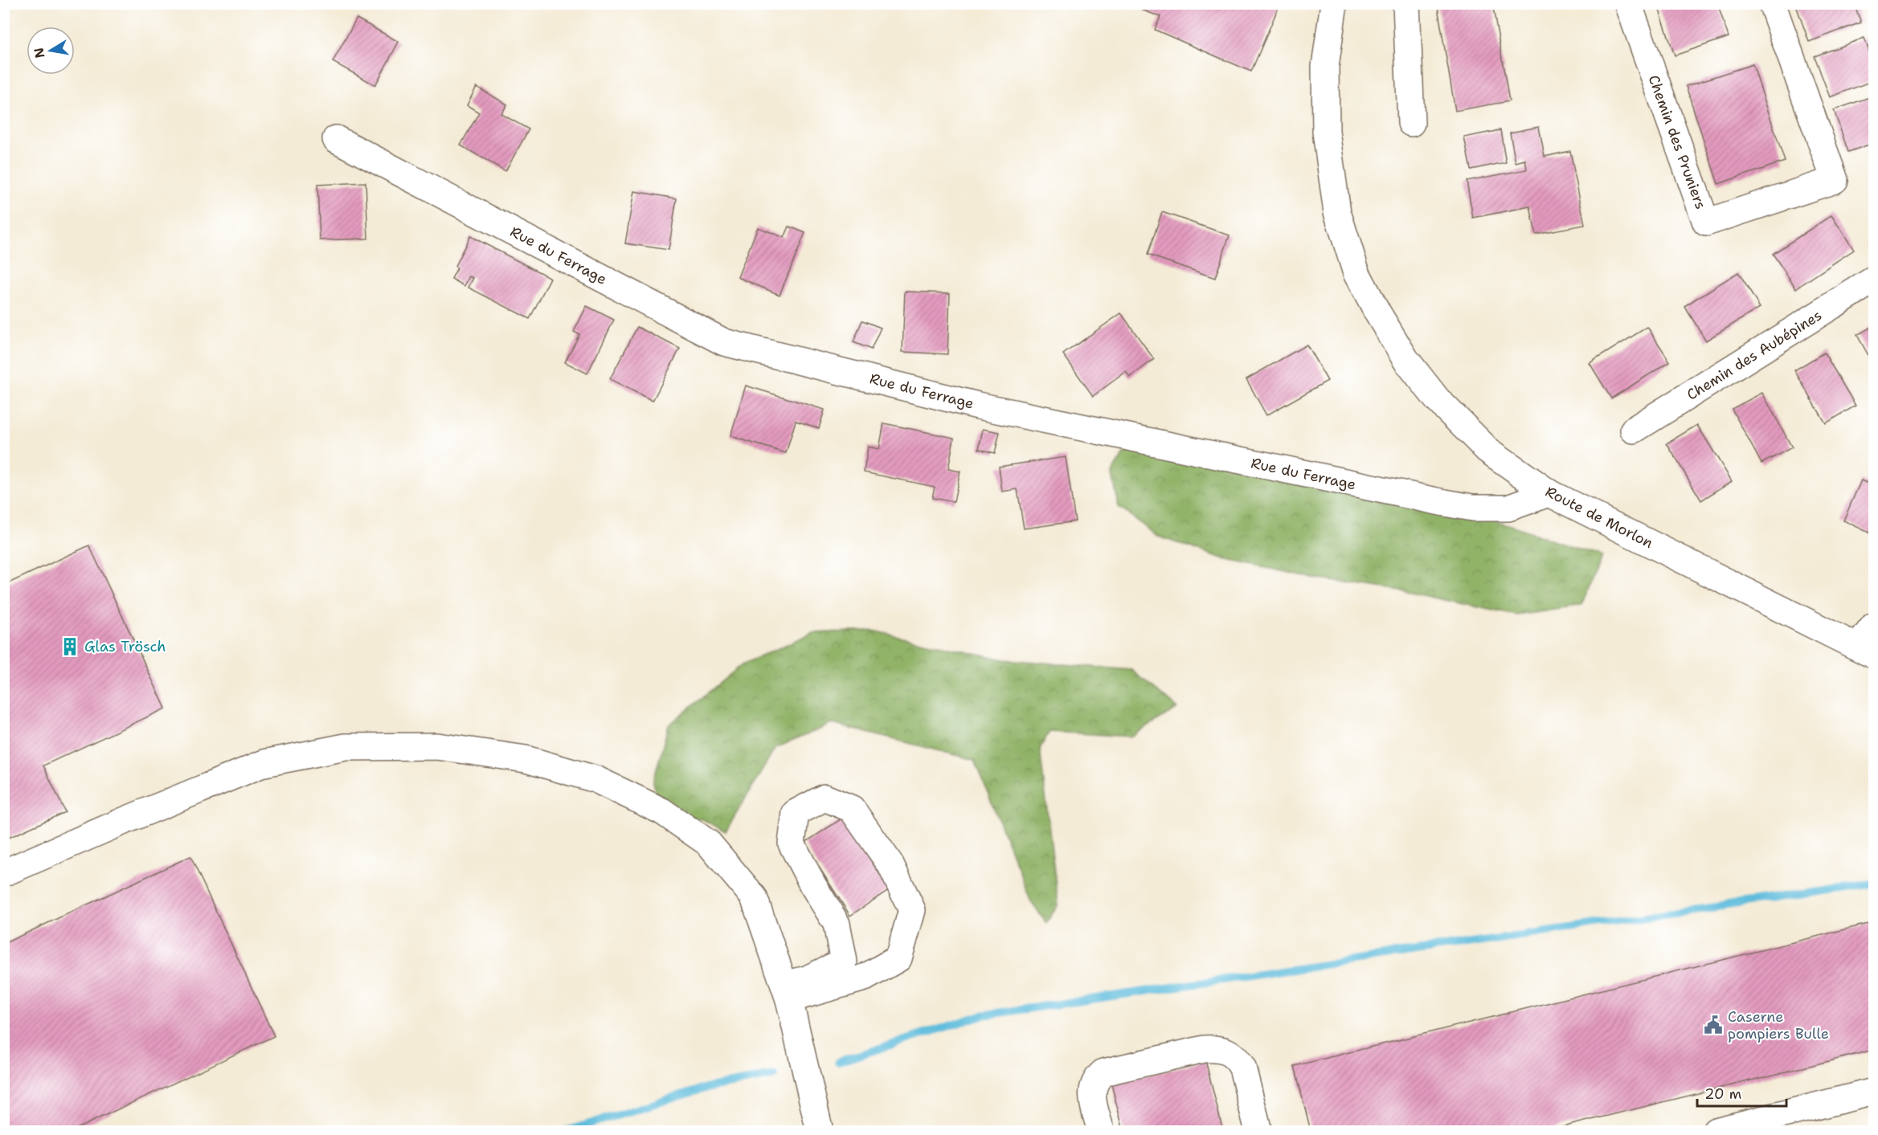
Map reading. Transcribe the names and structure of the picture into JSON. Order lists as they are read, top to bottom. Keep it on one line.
{"streets":{"street":["Chemin des Pruniers","Rue du Ferrage","Chemin des Aubépines","Route de Morlon"]},"crossings":[["Rue du Ferrage","Route de Morlon"]],"places":{"building":["Glas Trösch"],"public building":["Caserne pompiers Bulle"]},"scale_bar":"20 m","north":"left"}
